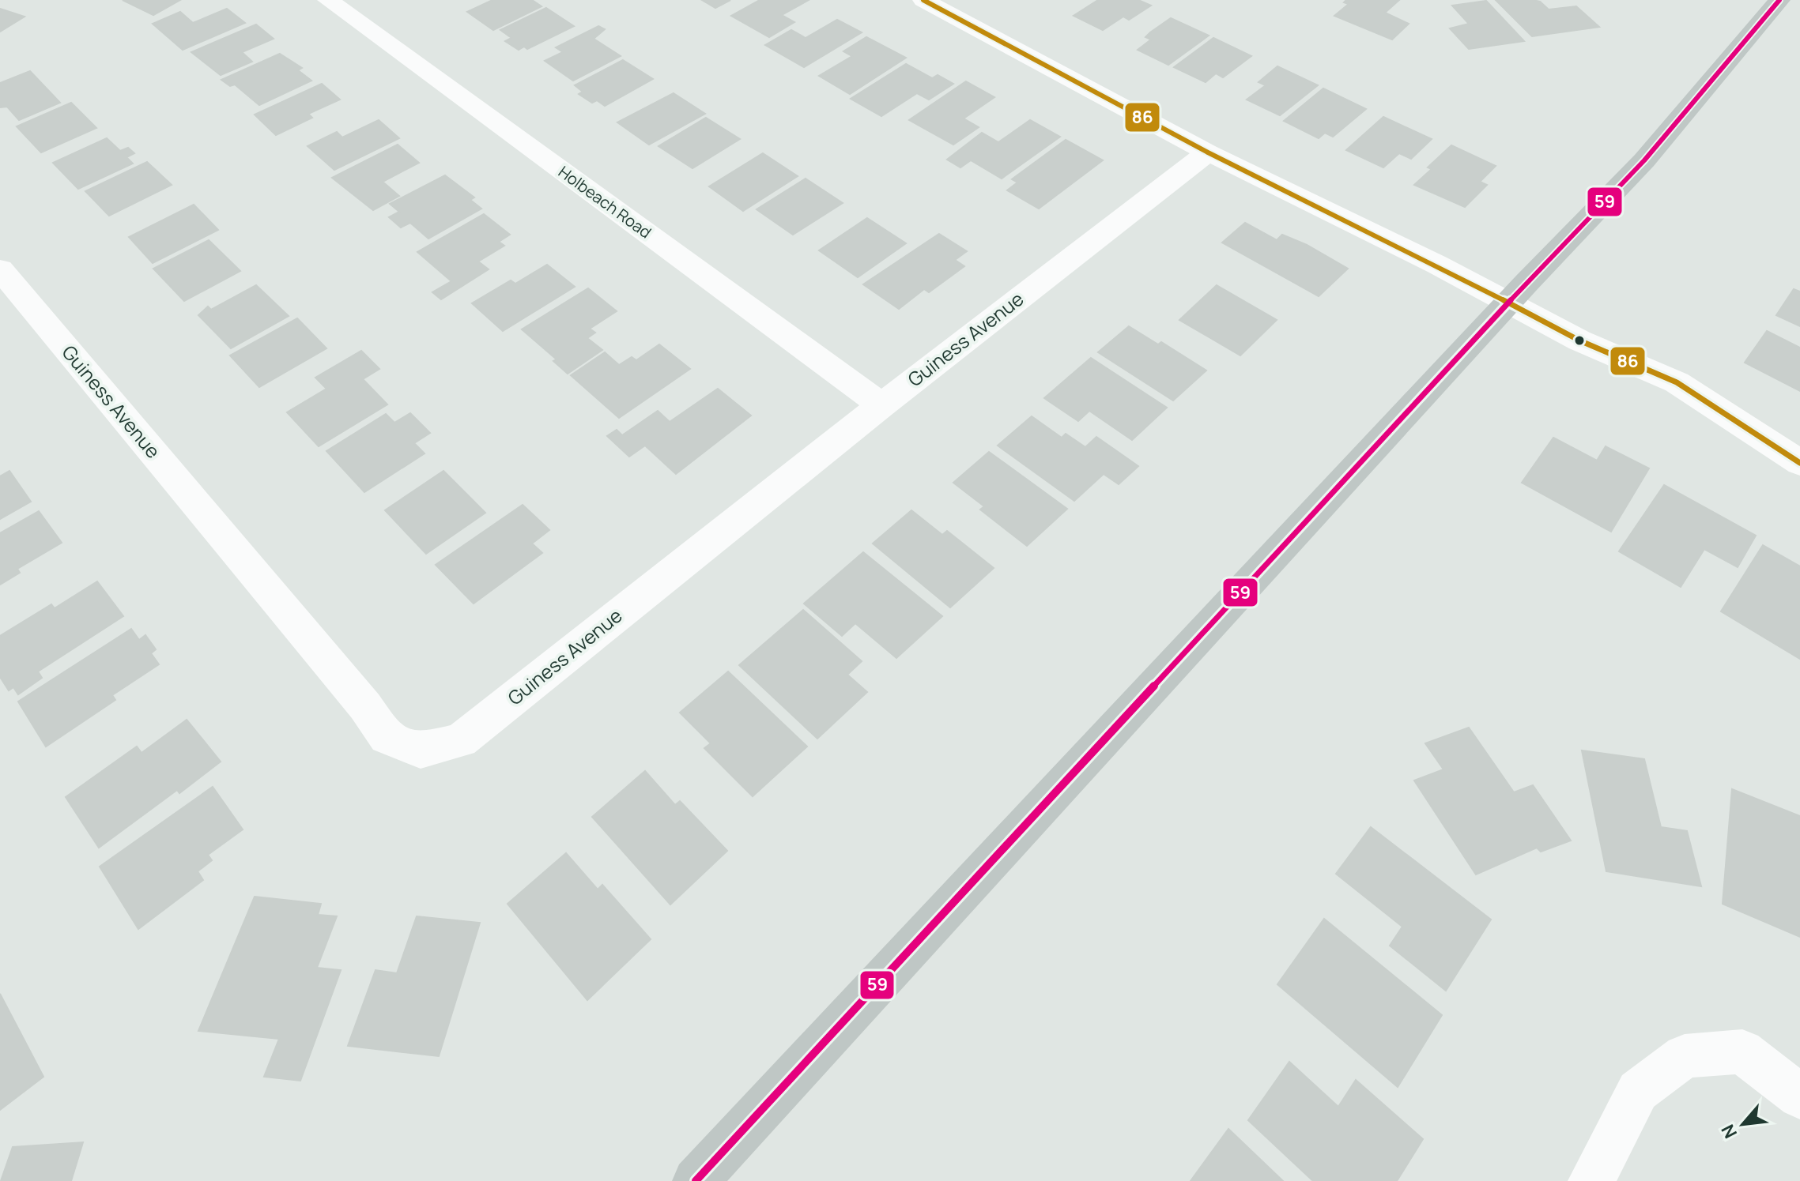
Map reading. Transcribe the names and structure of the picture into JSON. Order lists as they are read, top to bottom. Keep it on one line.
{"streets":{"street":["Holbeach Road","Guiness Avenue"]},"crossings":[["Holbeach Road","Guiness Avenue"]],"lines":["transit line 86","transit line 59"],"north":"bottom left"}
